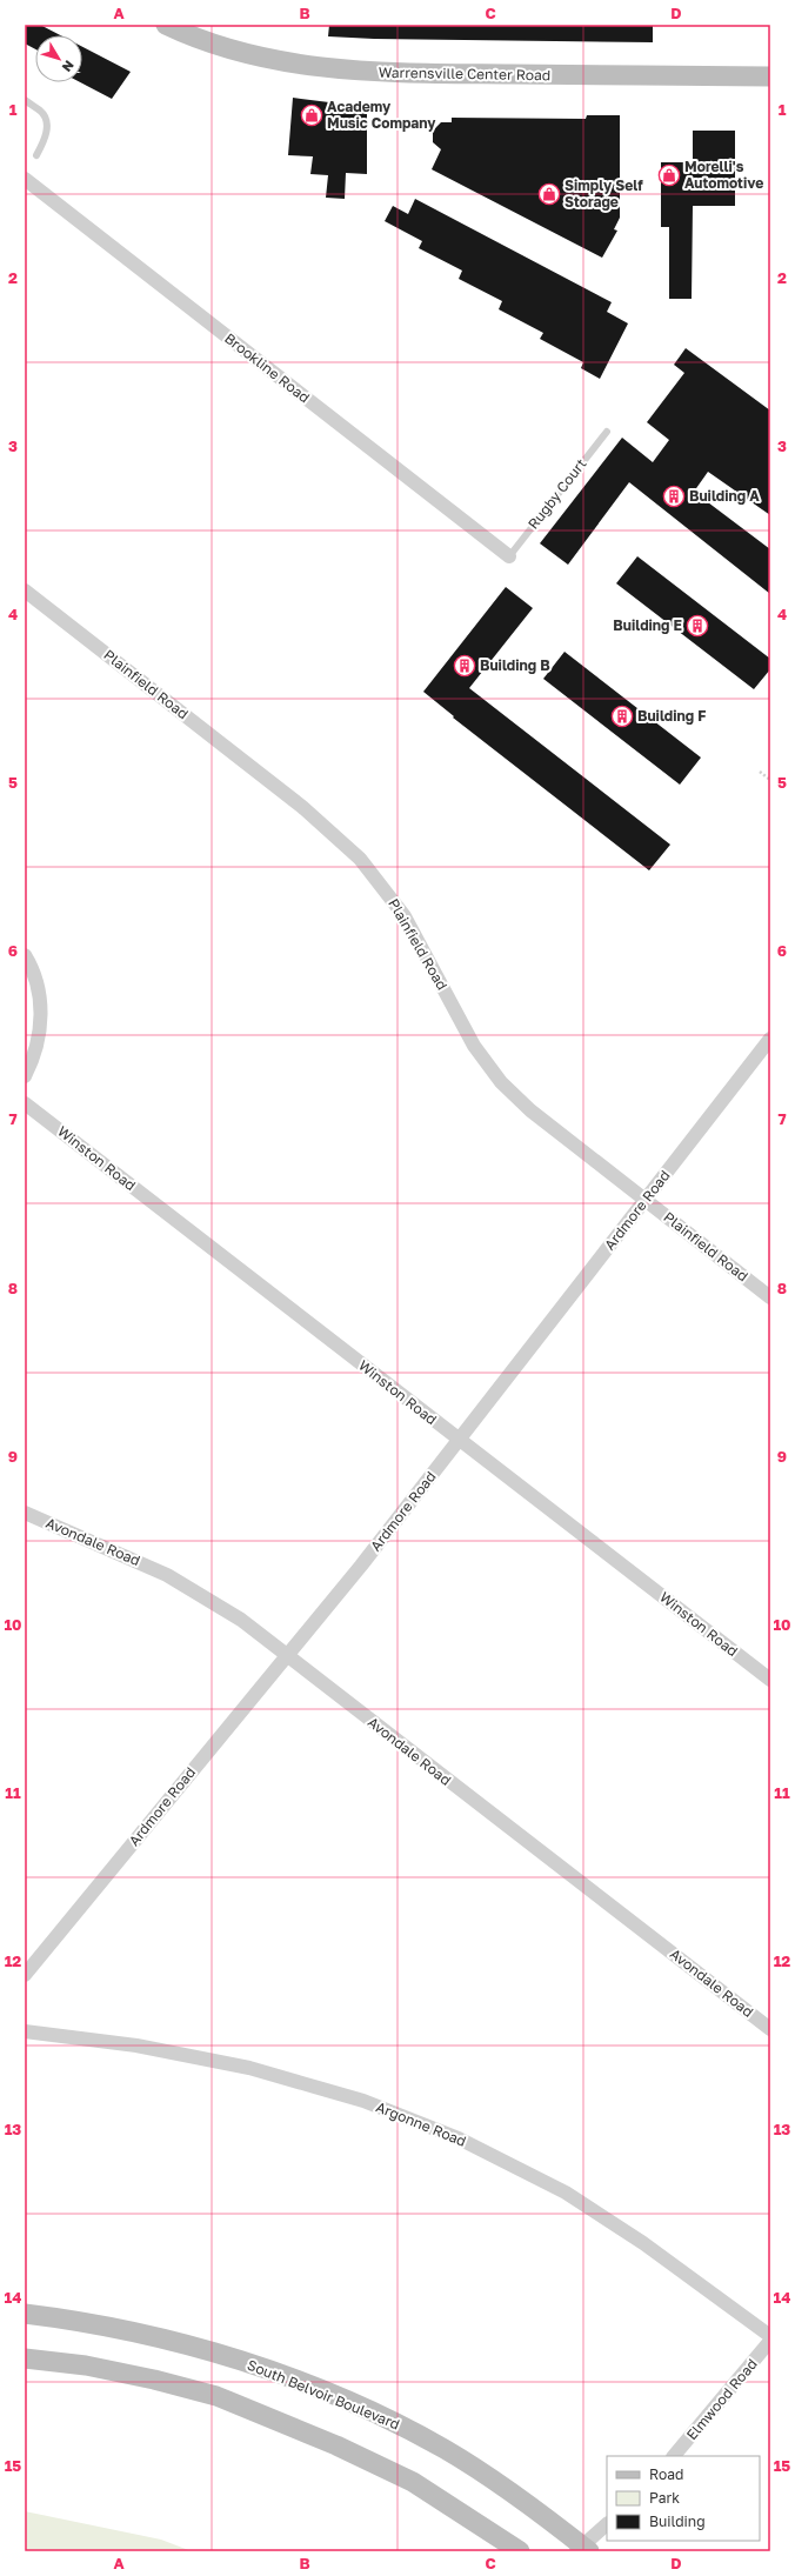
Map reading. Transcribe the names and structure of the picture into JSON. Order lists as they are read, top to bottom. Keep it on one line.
{"streets":{"street":["Warrensville Center Road","Brookline Road","Plainfield Road","Winston Road","Ardmore Road","Avondale Road","Argonne Road","South Belvoir Boulevard","Elmwood Road"],"lane":["Rugby Court"]},"crossings":[["Brookline Road","Rugby Court"],["Plainfield Road","Ardmore Road"],["Winston Road","Ardmore Road"],["Ardmore Road","Avondale Road"]],"places":{"shop":["Academy Music Company","Morelli's Automotive","Simply Self Storage"],"building":["Building A","Building E","Building B","Building F"]},"legend":["Road","Park","Building"],"north":"bottom right","grid":{"columns":["A","B","C","D"],"rows":["1","2","3","4","5","6","7","8","9","10","11","12","13","14","15"]}}
